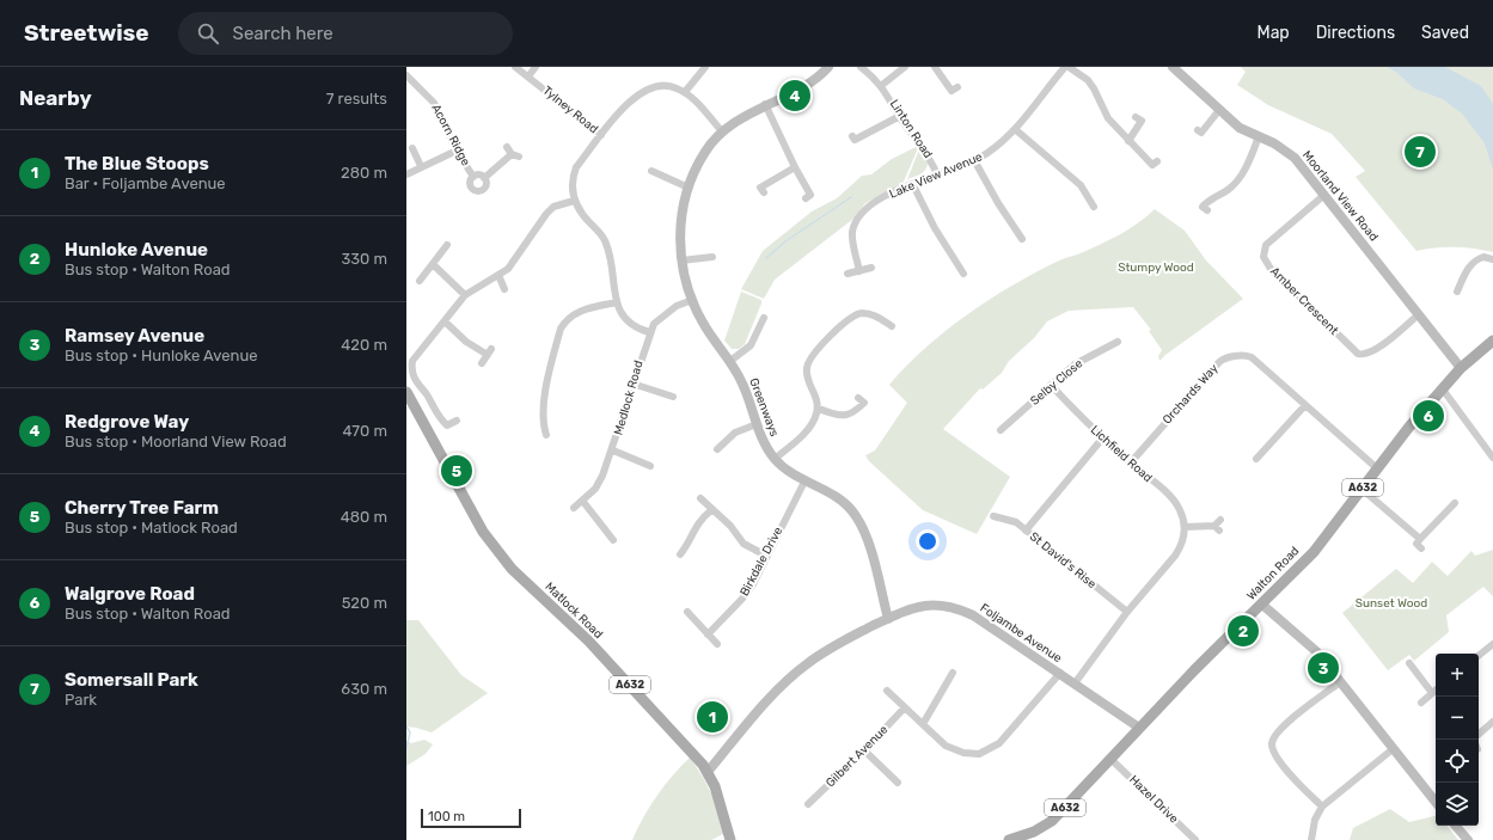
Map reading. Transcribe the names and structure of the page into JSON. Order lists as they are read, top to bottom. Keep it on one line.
{"streets":{"main road":["A632","Walton Road","Matlock Road"],"street":["Tylney Road","Linton Road","Acorn Ridge","Lake View Avenue","Moorland View Road","Amber Crescent","Selby Close","Orchards Way","Medlock Road","Greenways","Lichfield Road","St David's Rise","Birkdale Drive","Foljambe Avenue","Gilbert Avenue","Hazel Drive"]},"crossings":[["Linton Road","Lake View Avenue"],["Moorland View Road","Amber Crescent"],["Moorland View Road","Walton Road"],["Selby Close","Lichfield Road"],["Orchards Way","Lichfield Road"],["Orchards Way","Walton Road"],["Medlock Road","Greenways"],["Greenways","Birkdale Drive"],["Greenways","Foljambe Avenue"],["Walton Road","Foljambe Avenue"],["Walton Road","Hazel Drive"],["Matlock Road","Foljambe Avenue"]],"parks":["Stumpy Wood","Sunset Wood"],"scale_bar":"100 m","page":{"header":"Streetwise","search":"Search here","nav":["Map","Directions","Saved"],"heading":["Nearby","7 results"],"pins":["4","7","6","5","2","3","1"],"list":[{"mark":"1","name":"The Blue Stoops","note":"Bar · Foljambe Avenue","value":"280 m"},{"mark":"2","name":"Hunloke Avenue","note":"Bus stop · Walton Road","value":"330 m"},{"mark":"3","name":"Ramsey Avenue","note":"Bus stop · Hunloke Avenue","value":"420 m"},{"mark":"4","name":"Redgrove Way","note":"Bus stop · Moorland View Road","value":"470 m"},{"mark":"5","name":"Cherry Tree Farm","note":"Bus stop · Matlock Road","value":"480 m"},{"mark":"6","name":"Walgrove Road","note":"Bus stop · Walton Road","value":"520 m"},{"mark":"7","name":"Somersall Park","note":"Park","value":"630 m"}],"map_buttons":["+","−"],"scale":"100 m"}}
